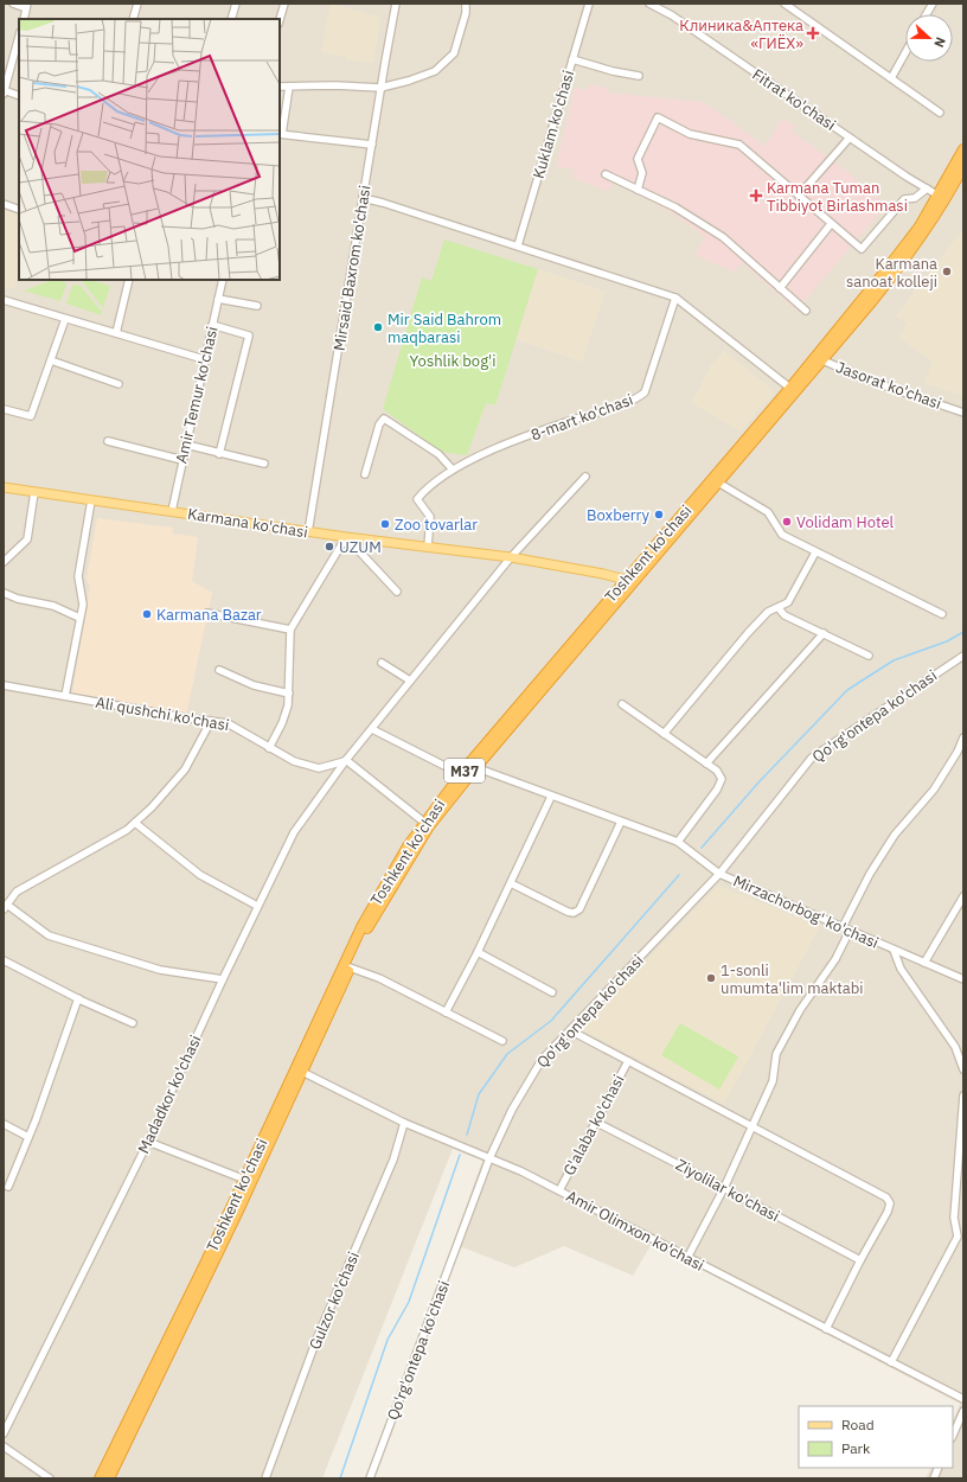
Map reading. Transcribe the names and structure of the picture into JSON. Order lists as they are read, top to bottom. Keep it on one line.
{"streets":{"highway":["Toshkent ko'chasi","M37"],"main road":["Karmana ko'chasi"],"street":["Fitrat ko'chasi","Kuklam ko'chasi","Mirsaid Baxrom ko'chasi","Jasorat ko'chasi","Amir Temur ko'chasi","8-mart ko'chasi","Ali qushchi ko'chasi","Qo'rg'ontepa ko'chasi","Mirzachorbog' ko'chasi","Madadkor ko'chasi","G'alaba ko'chasi","Ziyolilar ko'chasi","Amir Olimxon ko'chasi","Gulzor ko'chasi"]},"crossings":[["Fitrat ko'chasi","Toshkent ko'chasi"],["Mirsaid Baxrom ko'chasi","Karmana ko'chasi"],["Jasorat ko'chasi","Toshkent ko'chasi"],["Amir Temur ko'chasi","Karmana ko'chasi"],["8-mart ko'chasi","Karmana ko'chasi"],["Karmana ko'chasi","Toshkent ko'chasi"],["Karmana ko'chasi","Madadkor ko'chasi"],["Toshkent ko'chasi","Mirzachorbog' ko'chasi"],["Toshkent ko'chasi","Amir Olimxon ko'chasi"],["Ali qushchi ko'chasi","Madadkor ko'chasi"],["Qo'rg'ontepa ko'chasi","Mirzachorbog' ko'chasi"],["Qo'rg'ontepa ko'chasi","Amir Olimxon ko'chasi"],["G'alaba ko'chasi","Ziyolilar ko'chasi"],["G'alaba ko'chasi","Amir Olimxon ko'chasi"],["Amir Olimxon ko'chasi","Gulzor ko'chasi"]],"parks":["Yoshlik bog'i"],"places":{"health":["Клиника&Аптека «ГИЁХ»","Karmana Tuman Tibbiyot Birlashmasi"],"other":["Karmana sanoat kolleji","Mir Said Bahrom maqbarasi","Boxberry","Volidam Hotel","Zoo tovarlar","UZUM","Karmana Bazar","1-sonli umumta'lim maktabi"]},"legend":["Road","Park"],"north":"right"}
